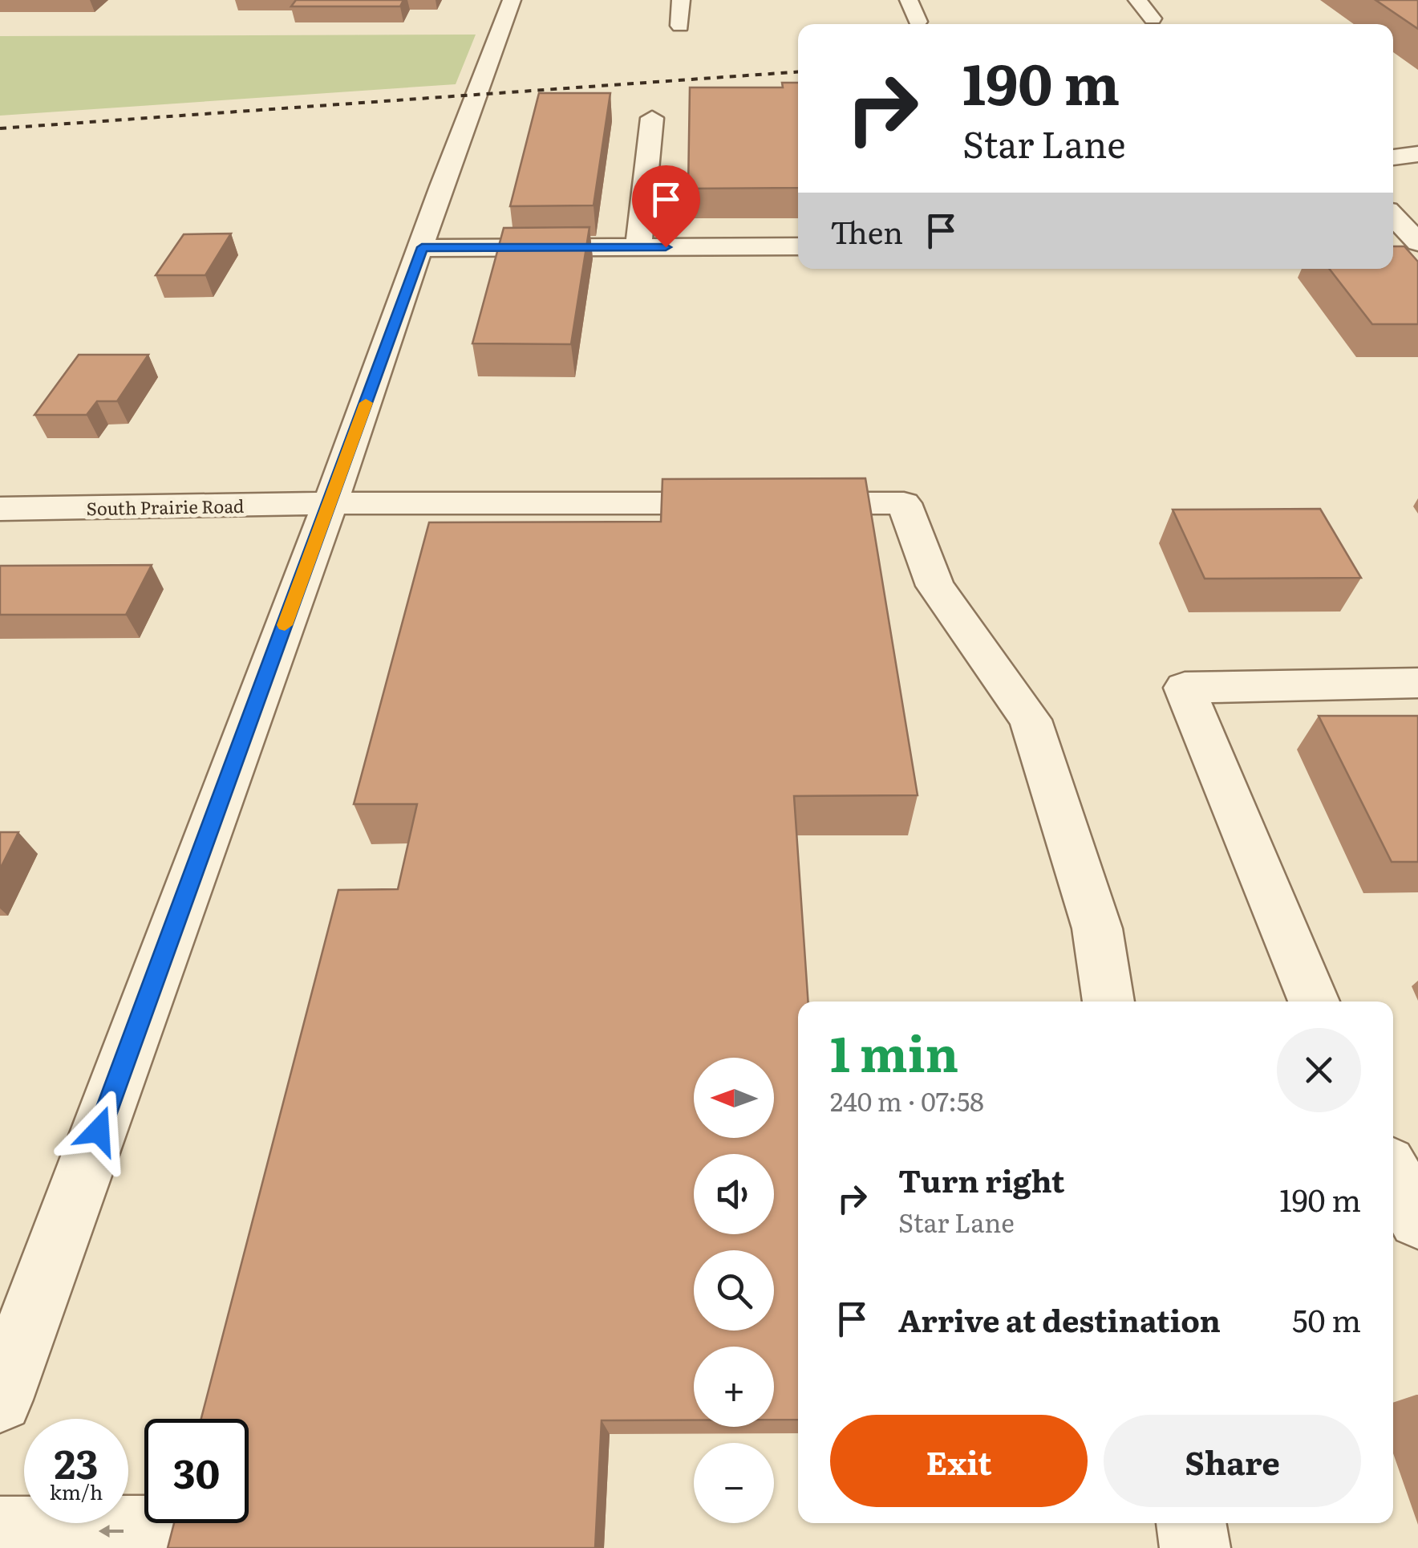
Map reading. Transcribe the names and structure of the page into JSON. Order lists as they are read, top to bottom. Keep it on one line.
{"streets":{"street":["South Prairie Road"]},"north":"left","page":{"turn":["190 m","Star Lane"],"then":"Then","heading":["1 min","240 m · 07:58"],"map_buttons":["+","−"],"list":[{"name":"Turn right","note":"Star Lane","value":"190 m"},{"name":"Arrive at destination","value":"50 m"}],"buttons":["Exit","Share"],"speed":"23 km/h","limit":"30"}}
